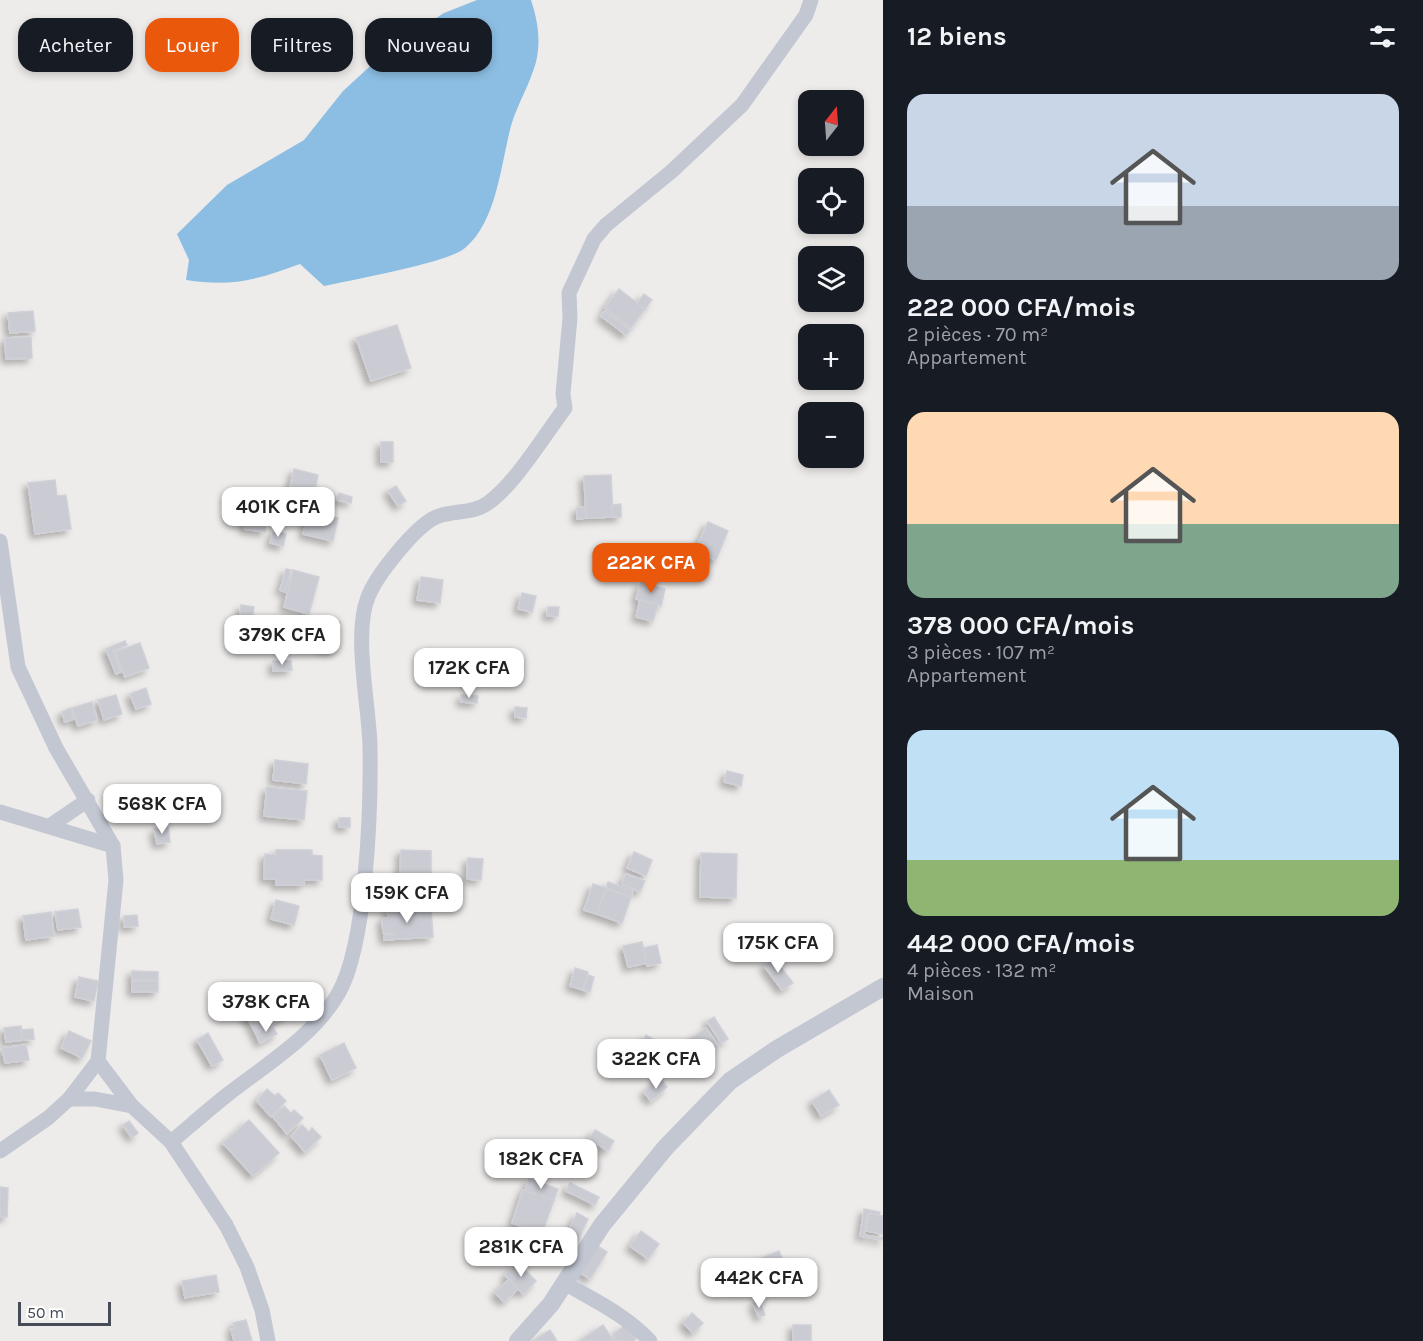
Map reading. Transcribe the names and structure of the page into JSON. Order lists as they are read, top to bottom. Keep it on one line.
{"scale_bar":"50 m","north":"top","page":{"heading":"12 biens","chip":["Acheter","Louer","Filtres","Nouveau"],"list":[{"name":"222 000 CFA/mois","note":"2 pièces · 70 m² · Appartement"},{"name":"378 000 CFA/mois","note":"3 pièces · 107 m² · Appartement"},{"name":"442 000 CFA/mois","note":"4 pièces · 132 m² · Maison"}],"map_buttons":["+","−"],"price":["401K CFA","222K CFA","379K CFA","172K CFA","568K CFA","159K CFA","175K CFA","378K CFA","322K CFA","182K CFA","281K CFA","442K CFA"],"scale":"50 m"}}
